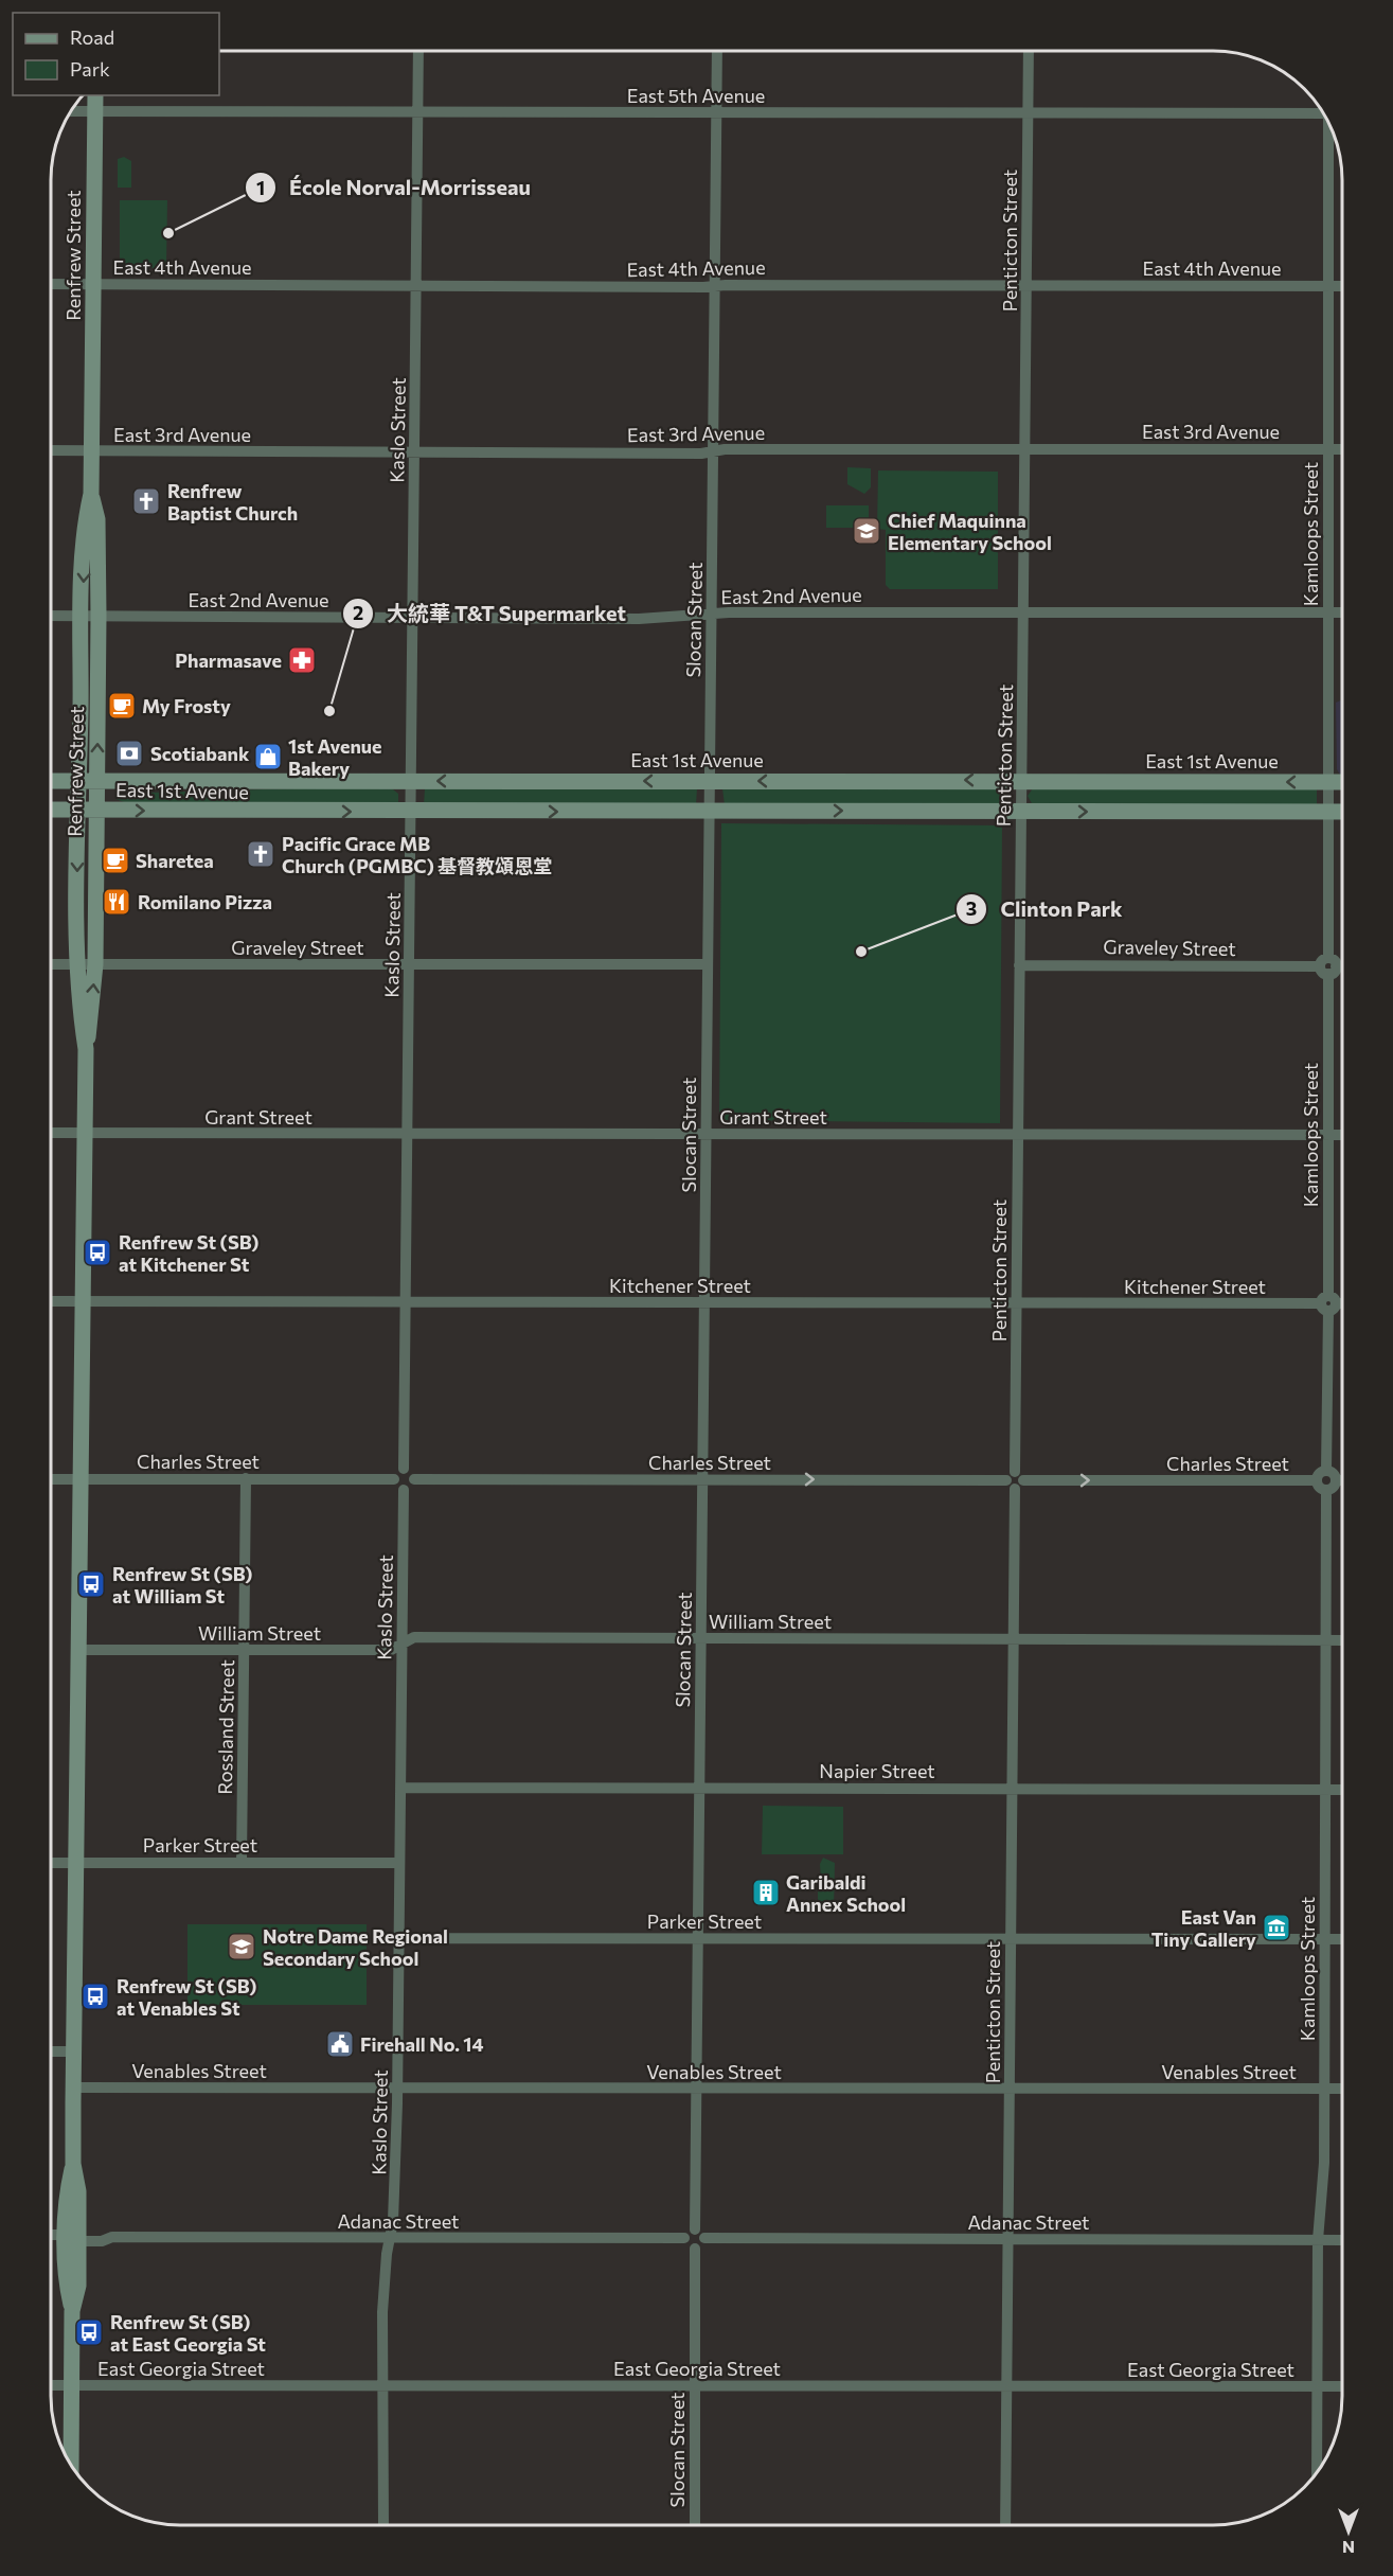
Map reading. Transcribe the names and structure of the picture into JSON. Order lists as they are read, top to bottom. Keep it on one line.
{"streets":{"street":["East 5th Avenue","Penticton Street","Renfrew Street","East 4th Avenue","Kaslo Street","East 3rd Avenue","Kamloops Street","East 2nd Avenue","Slocan Street","East 1st Avenue","Graveley Street","Grant Street","Kitchener Street","Charles Street","William Street","Rossland Street","Napier Street","Parker Street","Venables Street","Adanac Street","East Georgia Street"]},"crossings":[["East 5th Avenue","Penticton Street"],["East 5th Avenue","Renfrew Street"],["East 5th Avenue","Kaslo Street"],["East 5th Avenue","Slocan Street"],["Penticton Street","East 4th Avenue"],["Penticton Street","East 3rd Avenue"],["Penticton Street","East 2nd Avenue"],["Penticton Street","East 1st Avenue"],["Penticton Street","Graveley Street"],["Penticton Street","Grant Street"],["Penticton Street","Kitchener Street"],["Penticton Street","Charles Street"],["Penticton Street","William Street"],["Penticton Street","Napier Street"],["Penticton Street","Parker Street"],["Penticton Street","Venables Street"],["Penticton Street","Adanac Street"],["Penticton Street","East Georgia Street"],["Renfrew Street","East 4th Avenue"],["Renfrew Street","East 3rd Avenue"],["Renfrew Street","East 2nd Avenue"],["Renfrew Street","East 1st Avenue"],["Renfrew Street","Graveley Street"],["Renfrew Street","Grant Street"],["Renfrew Street","Kitchener Street"],["Renfrew Street","Charles Street"],["Renfrew Street","William Street"],["Renfrew Street","Parker Street"],["Renfrew Street","Venables Street"],["Renfrew Street","Adanac Street"],["Renfrew Street","East Georgia Street"],["East 4th Avenue","Kaslo Street"],["East 4th Avenue","Kamloops Street"],["East 4th Avenue","Slocan Street"],["Kaslo Street","East 3rd Avenue"],["Kaslo Street","East 2nd Avenue"],["Kaslo Street","East 1st Avenue"],["Kaslo Street","Graveley Street"],["Kaslo Street","Grant Street"],["Kaslo Street","Kitchener Street"],["Kaslo Street","Charles Street"],["Kaslo Street","William Street"],["Kaslo Street","Napier Street"],["Kaslo Street","Parker Street"],["Kaslo Street","Venables Street"],["Kaslo Street","Adanac Street"],["Kaslo Street","East Georgia Street"],["East 3rd Avenue","Kamloops Street"],["East 3rd Avenue","Slocan Street"],["Kamloops Street","East 2nd Avenue"],["Kamloops Street","East 1st Avenue"],["Kamloops Street","Graveley Street"],["Kamloops Street","Grant Street"],["Kamloops Street","Kitchener Street"],["Kamloops Street","Charles Street"],["Kamloops Street","William Street"],["Kamloops Street","Napier Street"],["Kamloops Street","Parker Street"],["Kamloops Street","Venables Street"],["Kamloops Street","Adanac Street"],["Kamloops Street","East Georgia Street"],["East 2nd Avenue","Slocan Street"],["Slocan Street","East 1st Avenue"],["Slocan Street","Graveley Street"],["Slocan Street","Grant Street"],["Slocan Street","Kitchener Street"],["Slocan Street","Charles Street"],["Slocan Street","William Street"],["Slocan Street","Napier Street"],["Slocan Street","Parker Street"],["Slocan Street","Venables Street"],["Slocan Street","Adanac Street"],["Slocan Street","East Georgia Street"],["Charles Street","Rossland Street"],["William Street","Rossland Street"],["Rossland Street","Parker Street"]],"one_way":["Charles Street"],"places":{"other":["École Norval-Morrisseau","大統華 T&T Supermarket","Clinton Park"],"church":["Renfrew Baptist Church","Pacific Grace MB Church (PGMBC) 基督教頌恩堂"],"school or university":["Chief Maquinna Elementary School","Notre Dame Regional Secondary School"],"pharmacy":["Pharmasave"],"cafe":["My Frosty","Sharetea"],"bank":["Scotiabank"],"shop":["1st Avenue Bakery"],"restaurant":["Romilano Pizza"],"bus stop":["Renfrew St (SB) at Kitchener St","Renfrew St (SB) at William St","Renfrew St (SB) at Venables St","Renfrew St (SB) at East Georgia St"],"building":["Garibaldi Annex School"],"museum":["East Van Tiny Gallery"],"public building":["Firehall No. 14"]},"legend":["Road","Park"],"north":"bottom"}
